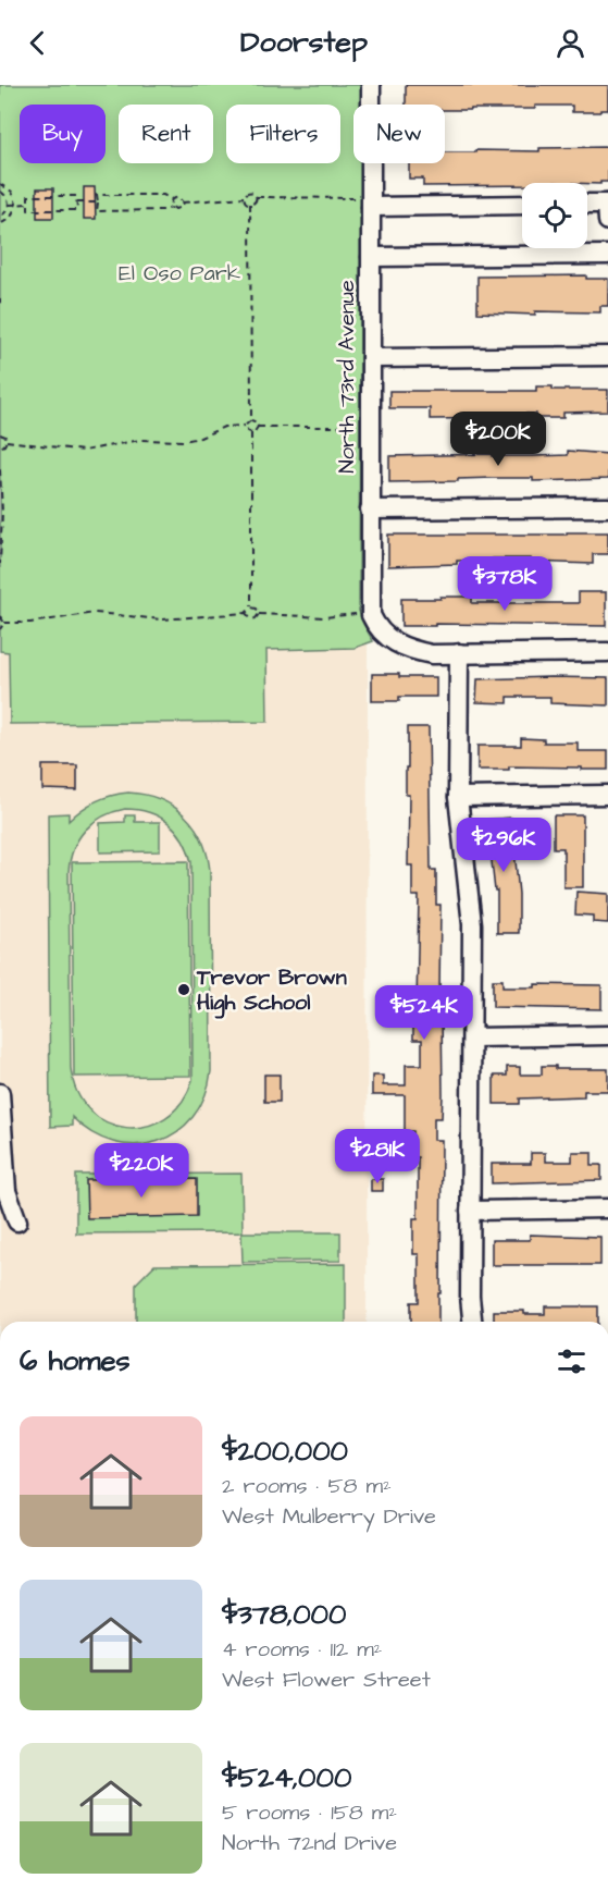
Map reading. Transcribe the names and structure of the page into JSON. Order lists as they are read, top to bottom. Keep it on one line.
{"streets":{"street":["North 73rd Avenue"]},"parks":["El Oso Park"],"places":["Trevor Brown High School"],"page":{"header":"Doorstep","chip":["Buy","Rent","Filters","New"],"price":["$200K","$378K","$296K","$524K","$281K","$220K"],"heading":"6 homes","list":[{"name":"$200,000","note":"2 rooms · 58 m² · West Mulberry Drive"},{"name":"$378,000","note":"4 rooms · 112 m² · West Flower Street"},{"name":"$524,000","note":"5 rooms · 158 m² · North 72nd Drive"}]}}
